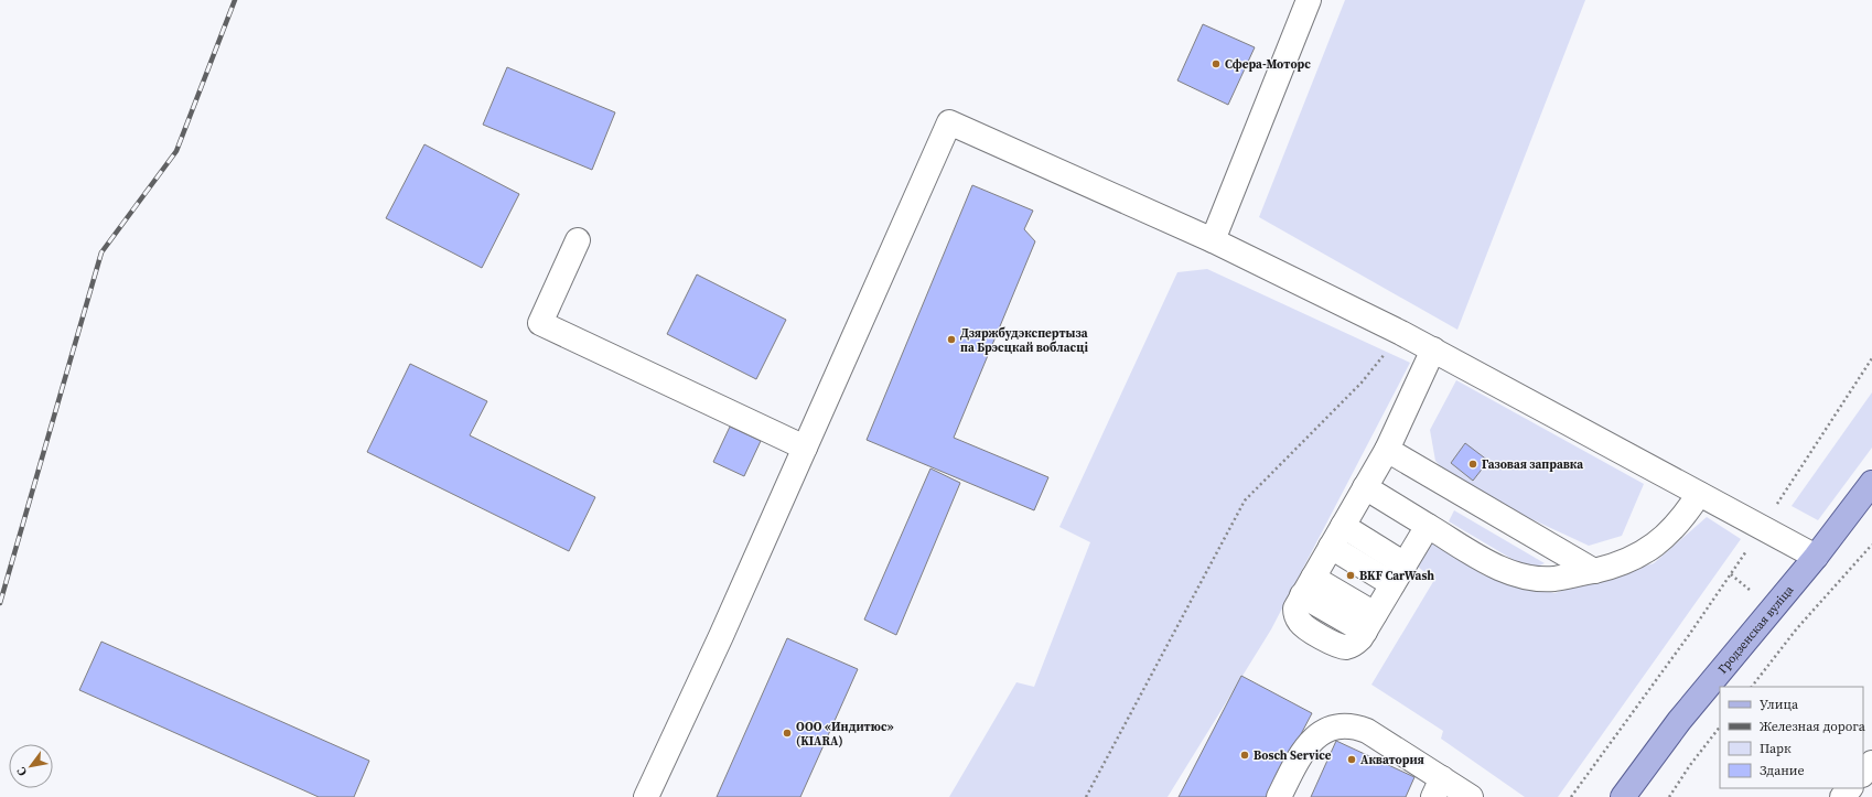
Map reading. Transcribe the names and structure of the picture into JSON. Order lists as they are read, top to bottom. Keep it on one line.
{"streets":{"main road":["Гродзенская вуліца"]},"places":["Сфера-Моторс","Дзяржбудэкспертыза па Брэсцкай вобласці","Газовая заправка","BKF CarWash","ООО «Индитюс» (KIARA)","Bosch Service","Акватория"],"legend":["Улица","Железная дорога","Парк","Здание"],"north":"bottom left"}
